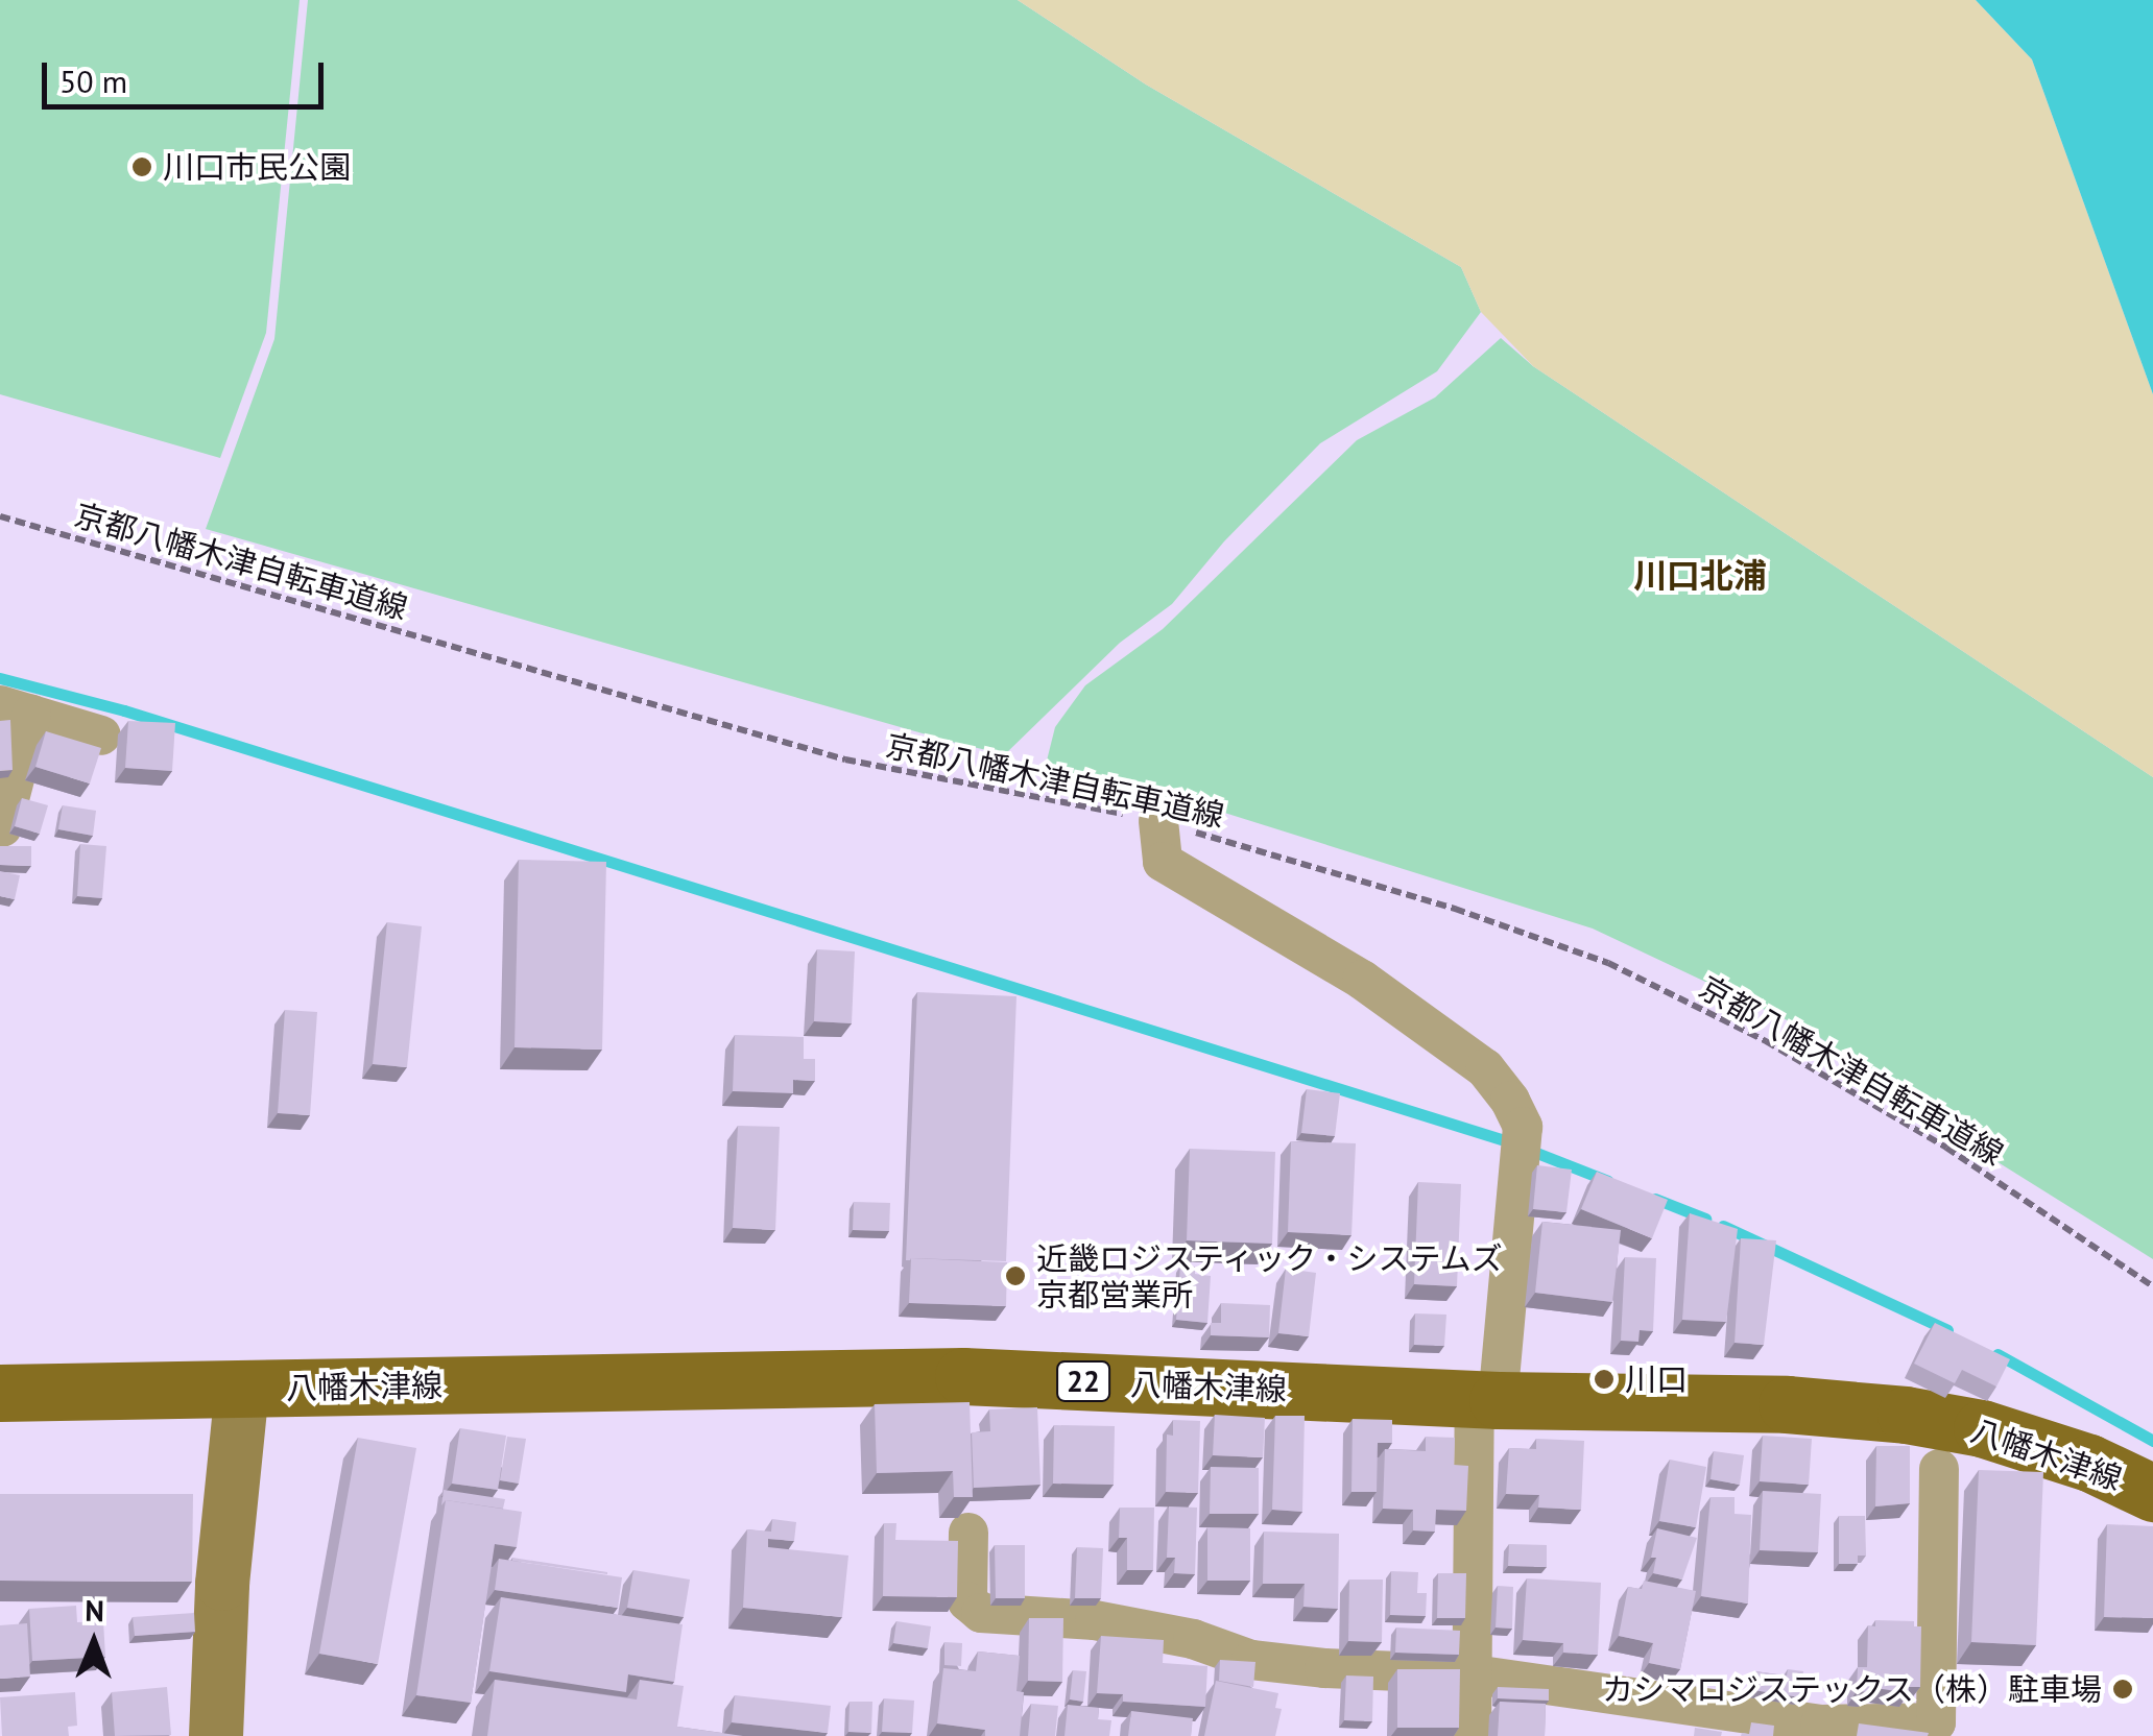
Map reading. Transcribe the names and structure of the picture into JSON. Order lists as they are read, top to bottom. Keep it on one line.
{"streets":{"main road":["22","八幡木津線"],"path":["京都八幡木津自転車道線"]},"districts":["川口北浦"],"places":["川口市民公園","近畿ロジスティック・システムズ 京都営業所","川口","カシマロジステックス（株）駐車場"],"scale_bar":"50 m","north":"top"}
